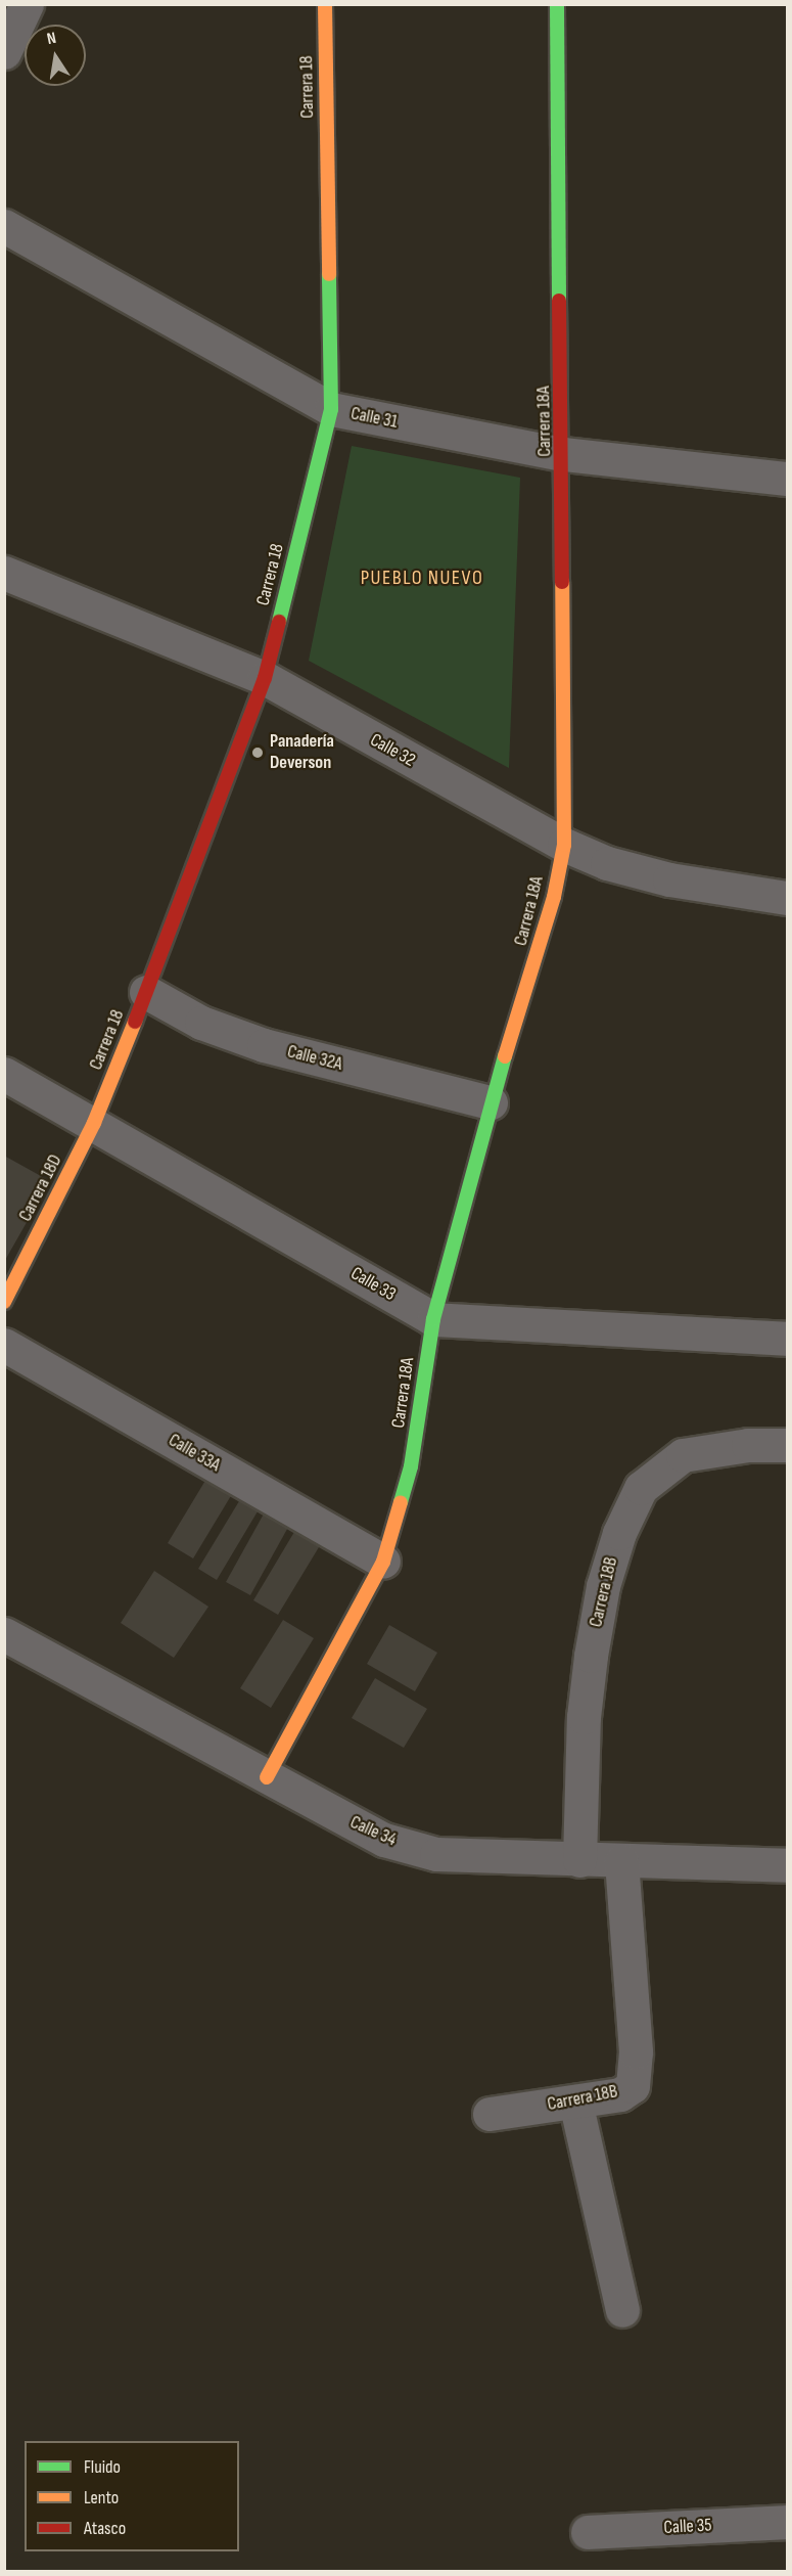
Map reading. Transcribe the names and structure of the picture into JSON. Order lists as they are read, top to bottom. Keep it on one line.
{"streets":{"street":["Carrera 18","Calle 31","Carrera 18A","Calle 32","Calle 32A","Carrera 18D","Calle 33","Calle 33A","Carrera 18B","Calle 34","Calle 35"]},"crossings":[["Carrera 18","Calle 31"],["Carrera 18","Calle 32"],["Carrera 18","Calle 32A"],["Carrera 18","Carrera 18D"],["Carrera 18","Calle 33"],["Calle 31","Carrera 18A"],["Carrera 18A","Calle 32"],["Carrera 18A","Calle 32A"],["Carrera 18A","Calle 33"],["Carrera 18A","Calle 33A"],["Carrera 18A","Calle 34"],["Carrera 18D","Calle 33"],["Carrera 18B","Calle 34"]],"districts":["PUEBLO NUEVO"],"places":["Panadería Deverson"],"legend":["Fluido","Lento","Atasco"],"north":"top"}
